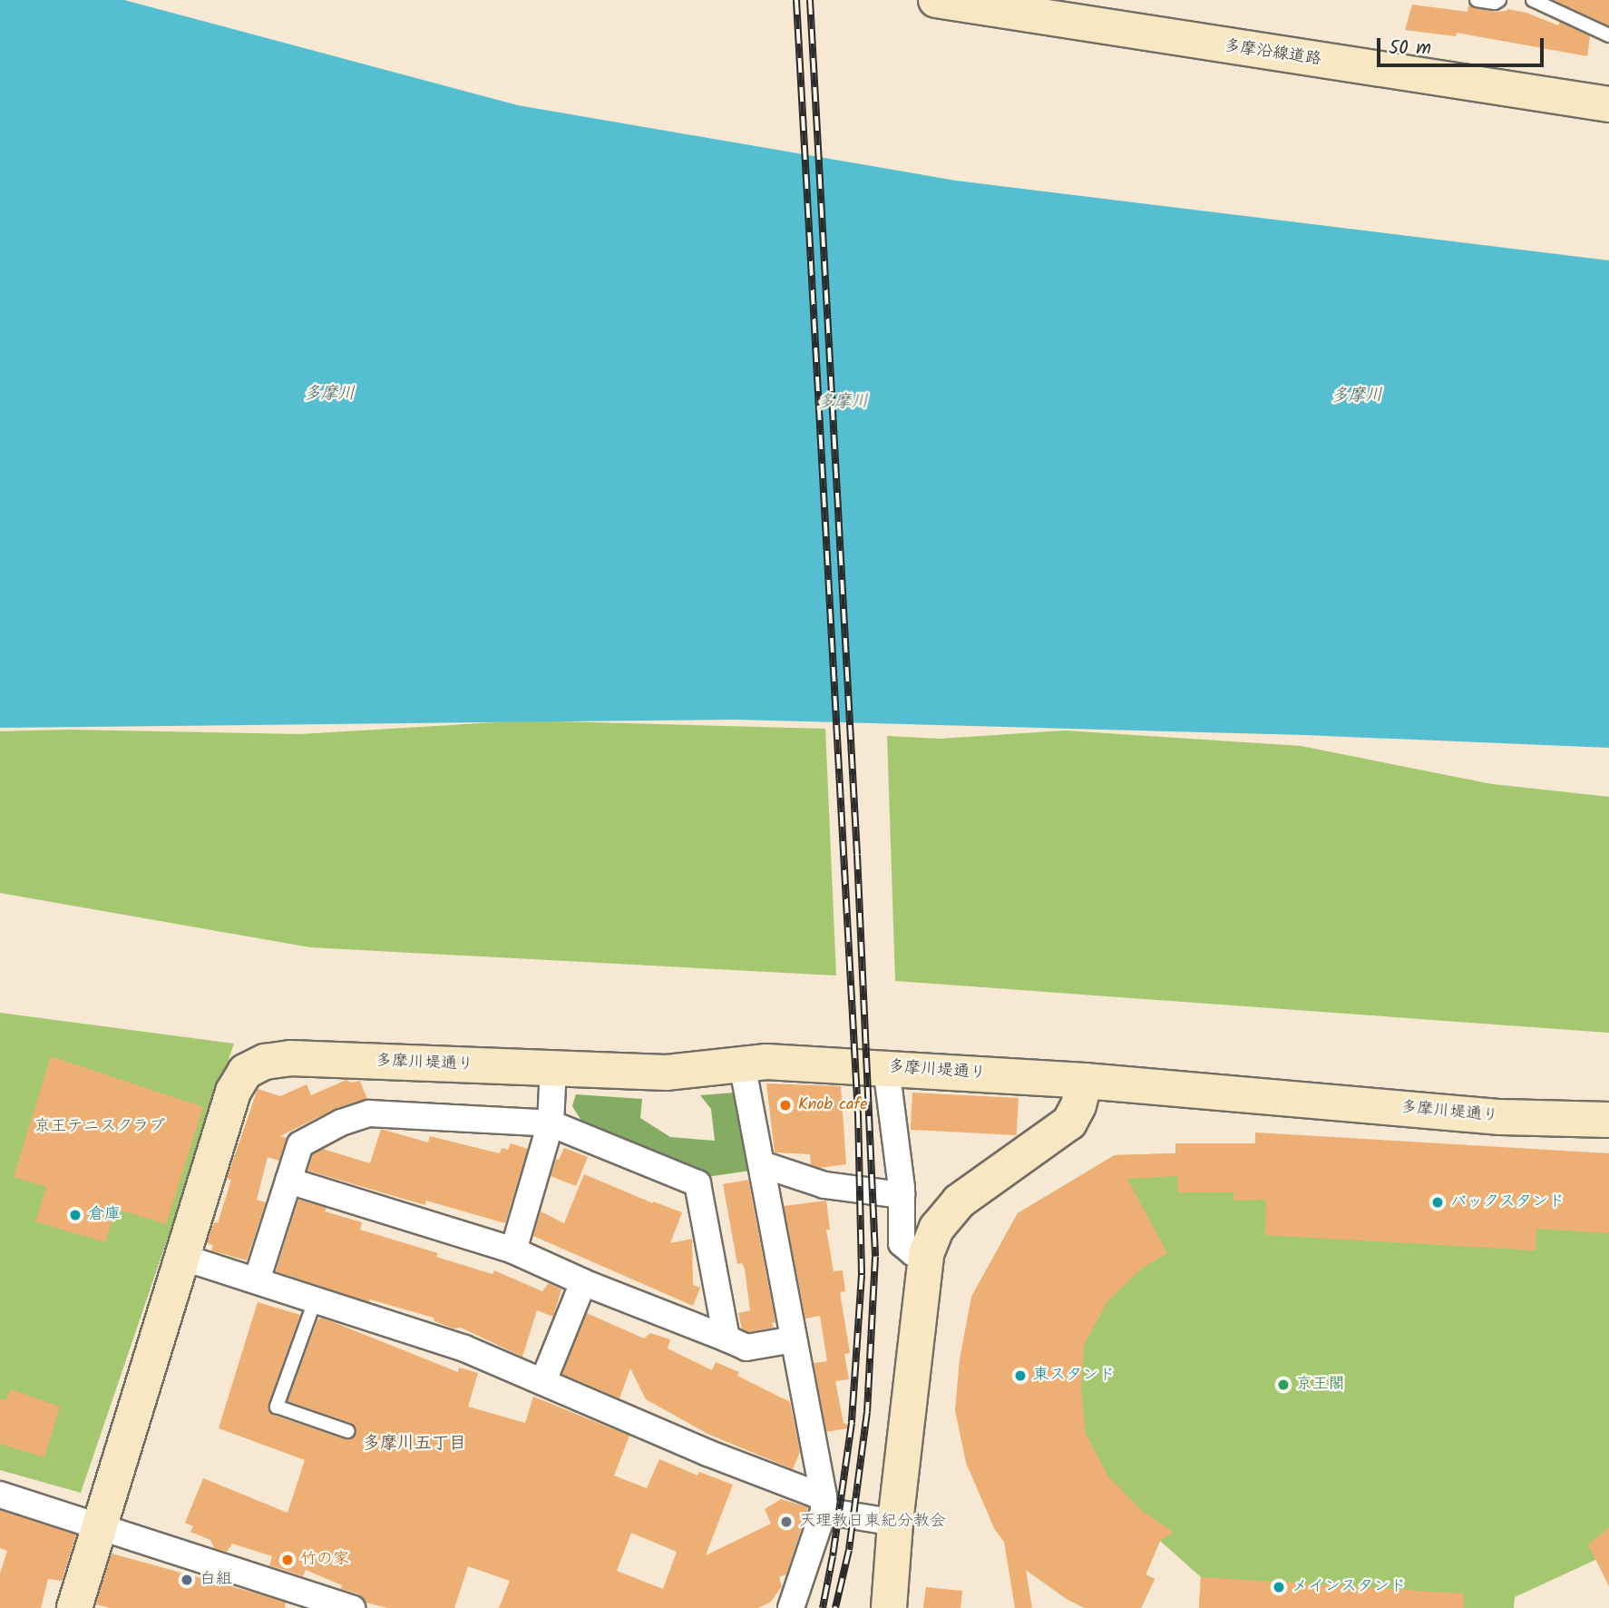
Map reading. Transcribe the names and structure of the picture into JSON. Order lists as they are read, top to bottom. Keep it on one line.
{"streets":{"street":["多摩沿線道路","多摩川堤通り"]},"districts":["多摩川五丁目"],"water":["多摩川"],"parks":["京王テニスクラブ"],"places":["Knob cafe","バックスタンド","倉庫","東スタンド","京王閣","天理教日東紀分教会","竹の家","白組","メインスタンド"],"scale_bar":"50 m"}
